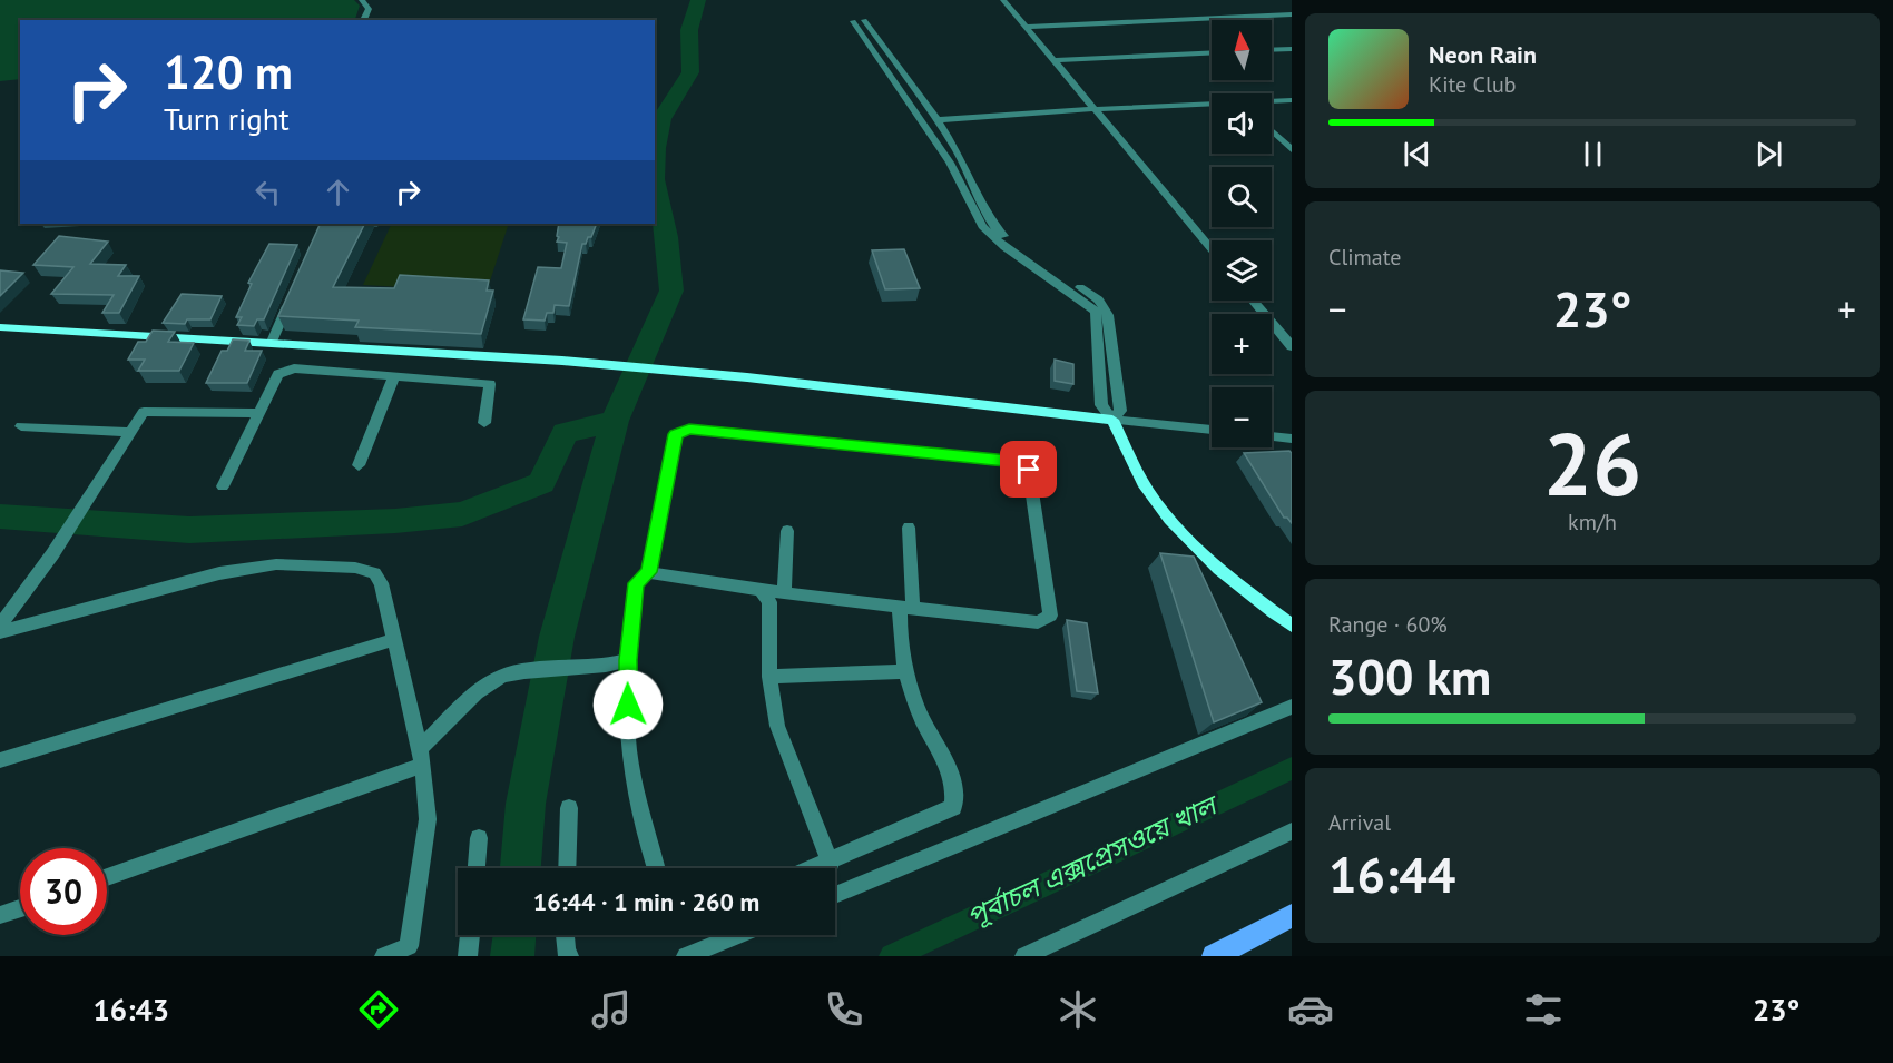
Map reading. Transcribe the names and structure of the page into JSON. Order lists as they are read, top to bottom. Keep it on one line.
{"water":["পূর্বাচল এক্সপ্রেসওয়ে খাল"],"north":"top","page":{"map_buttons":["+","−"],"turn":["120 m","Turn right"],"song":["Neon Rain","Kite Club"],"tile":["Climate",["26","km/h"],["Range · 60%","300 km"],["Arrival","16:44"]],"heat":["−","23°","+"],"limit":"30","trip":"16:44 · 1 min · 260 m","tabs":["16:43","23°"]}}
